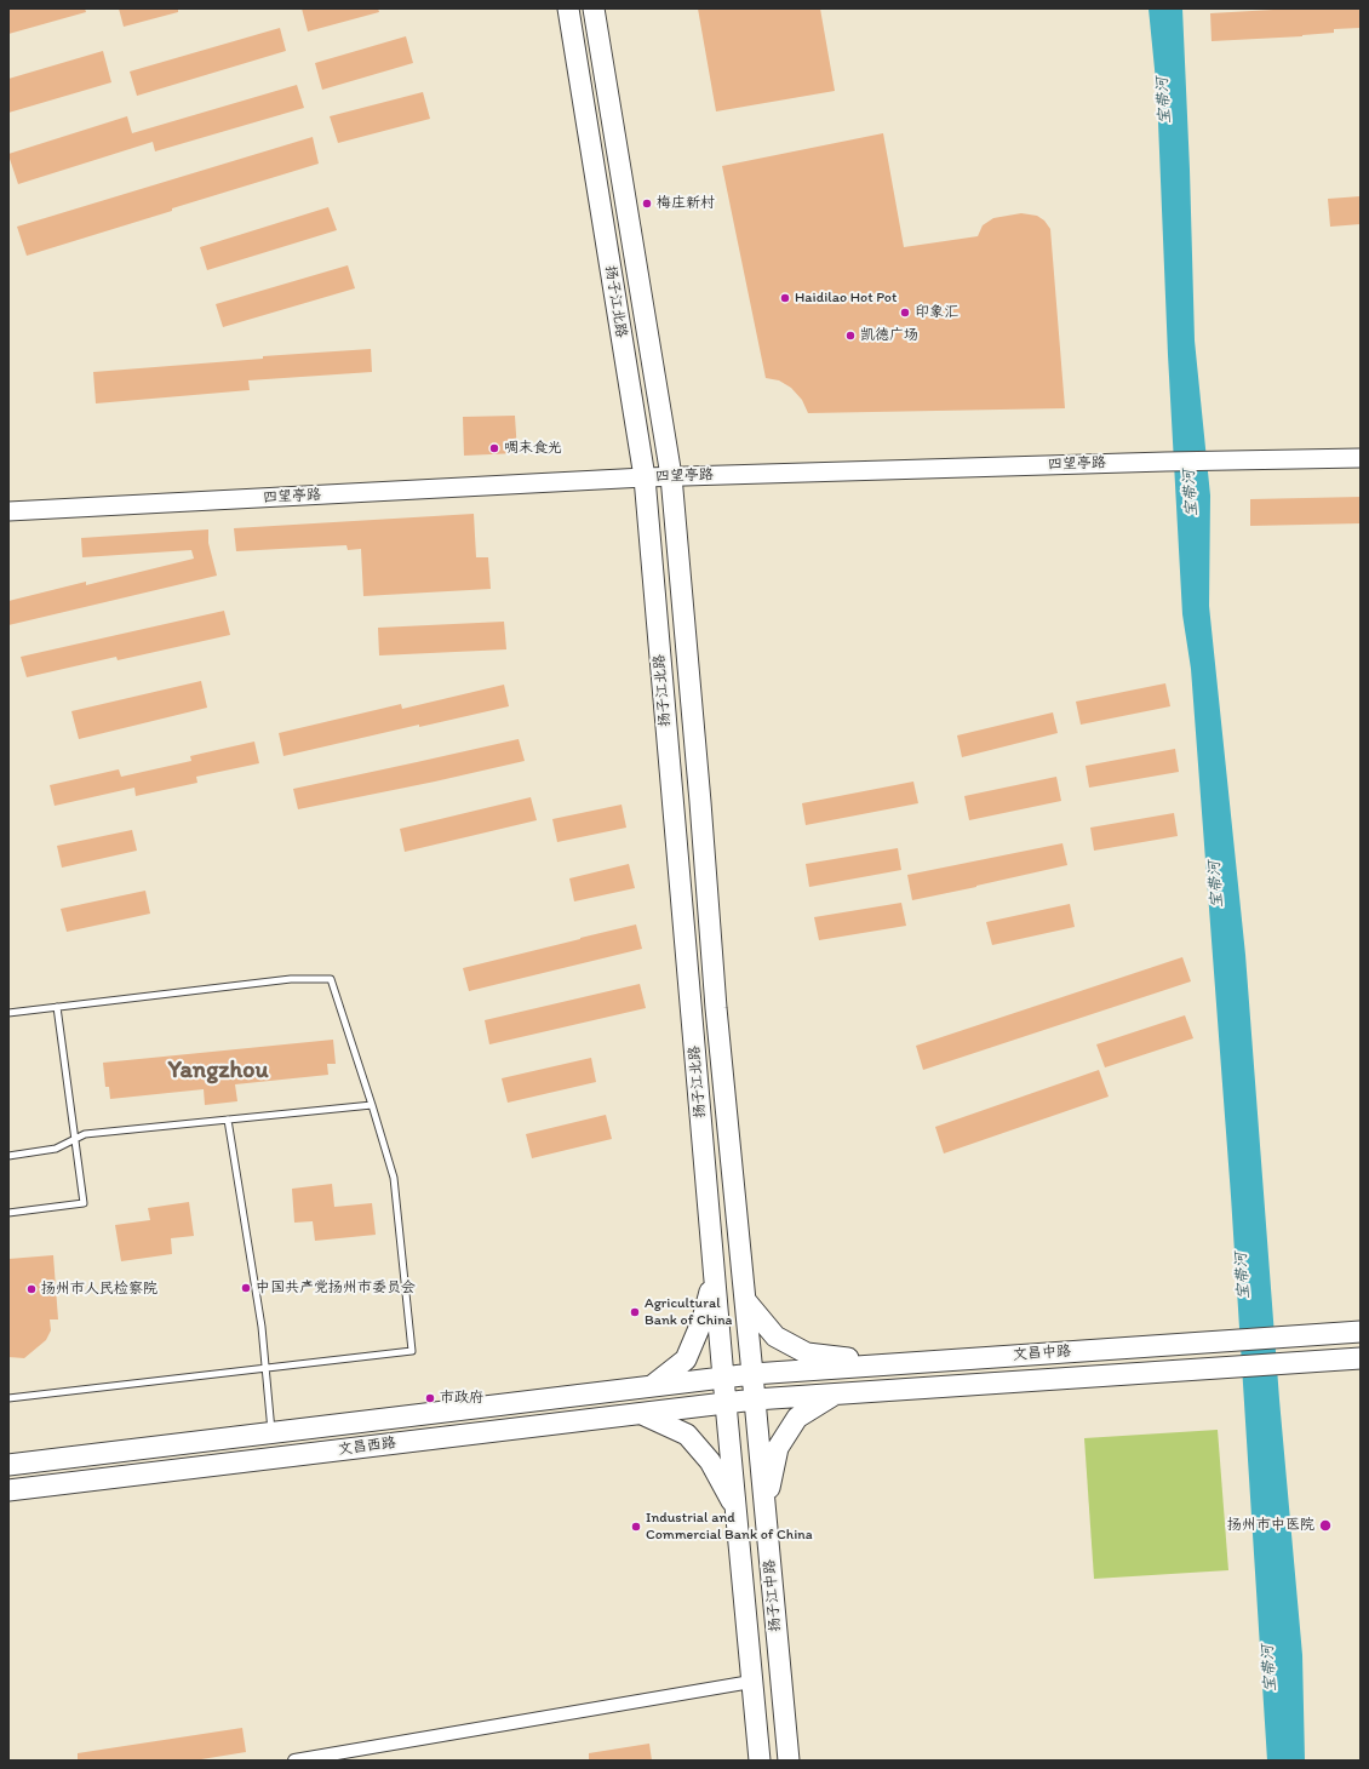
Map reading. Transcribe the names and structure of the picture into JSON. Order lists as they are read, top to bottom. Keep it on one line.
{"streets":{"main road":["扬子江北路","文昌中路","文昌西路","扬子江中路"],"street":["四望亭路"]},"crossings":[["扬子江北路","四望亭路"],["扬子江北路","文昌中路"],["扬子江北路","文昌西路"],["扬子江北路","扬子江中路"],["文昌中路","文昌西路"],["文昌中路","扬子江中路"],["文昌西路","扬子江中路"]],"districts":["Yangzhou"],"water":["宝带河"],"places":["梅庄新村","Haidilao Hot Pot","印象汇","凯德广场","啁末食光","中国共产党扬州市委员会","扬州市人民检察院","Agricultural Bank of China","市政府","扬州市中医院","Industrial and Commercial Bank of China"]}
